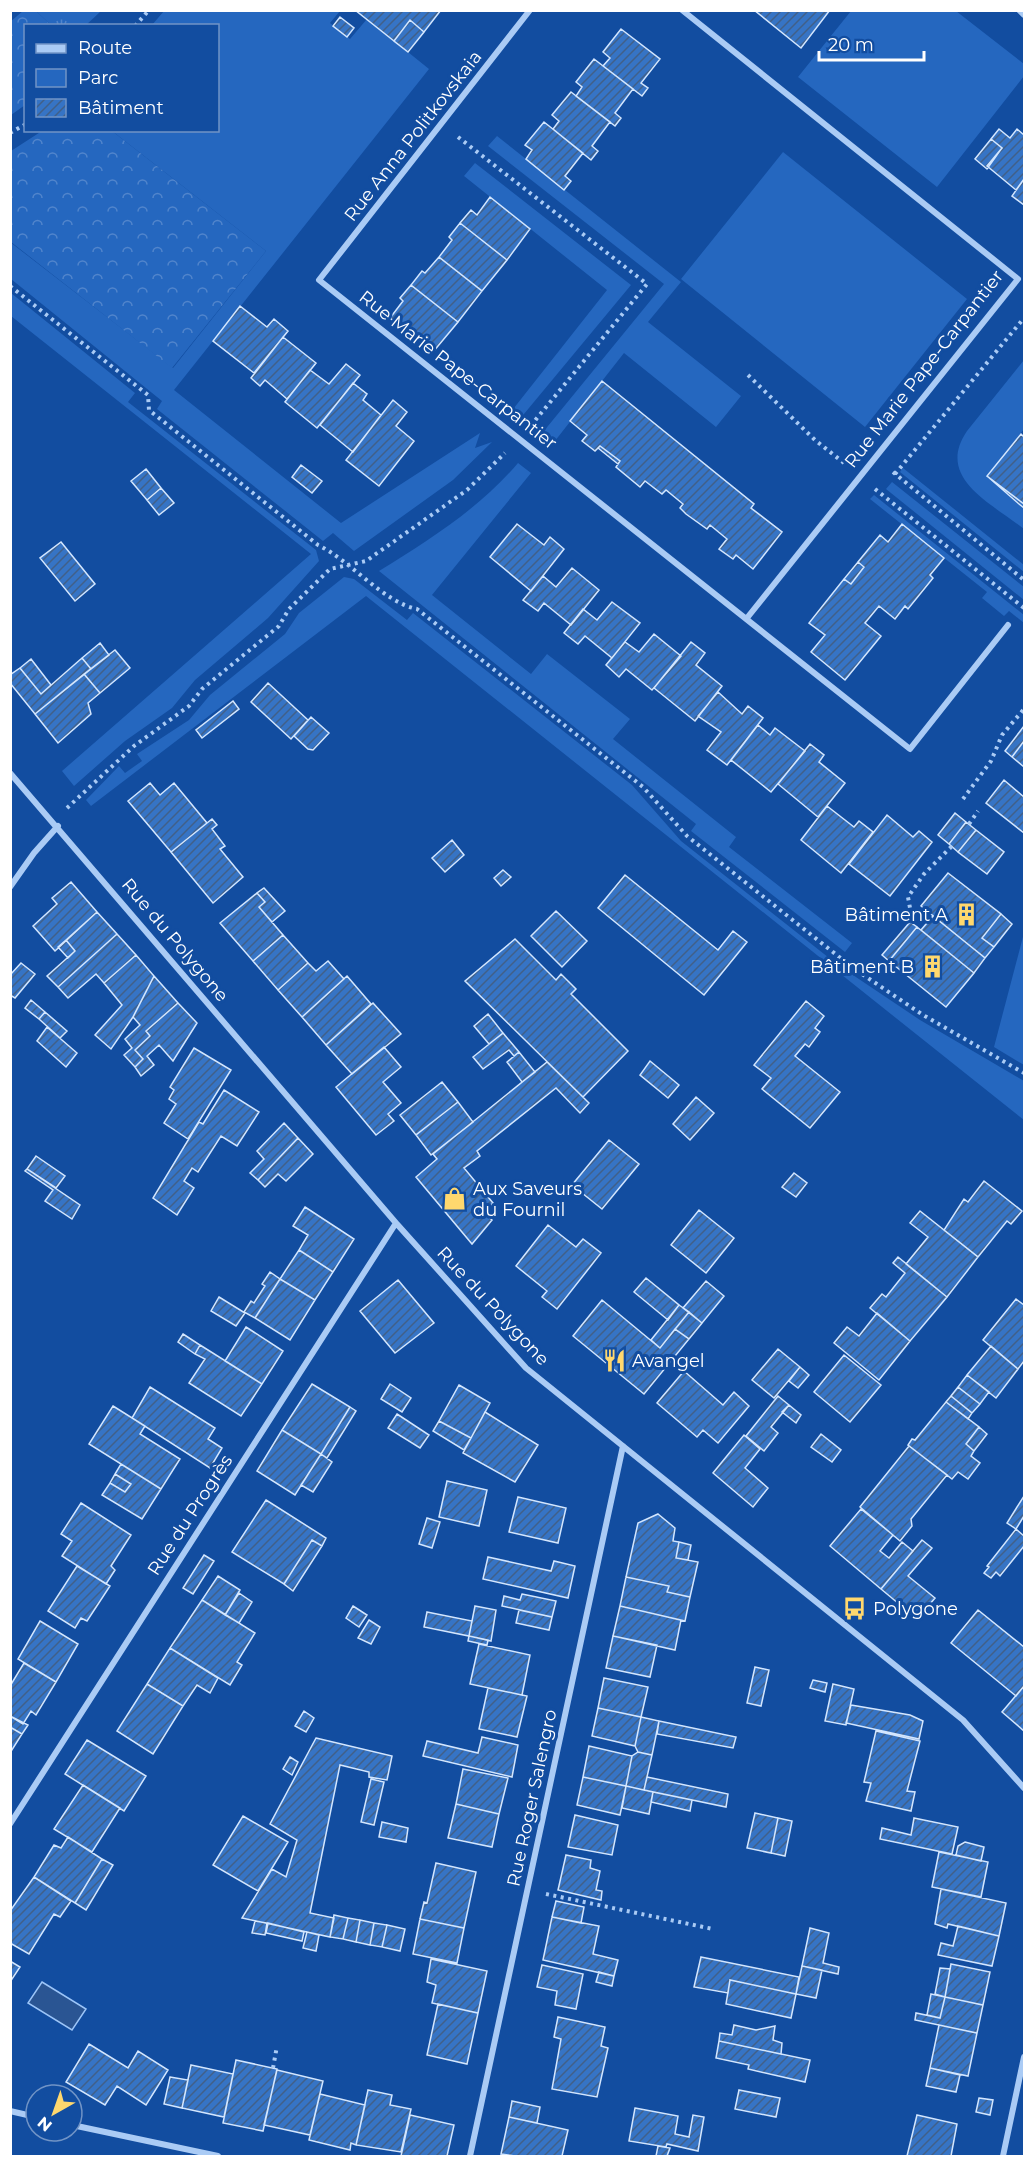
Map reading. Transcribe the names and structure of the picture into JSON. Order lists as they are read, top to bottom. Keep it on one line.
{"streets":{"street":["Rue Anna Politkovskaia","Rue Marie Pape-Carpantier","Rue du Polygone","Rue du Progrès","Rue Roger Salengro"]},"crossings":[["Rue Anna Politkovskaia","Rue Marie Pape-Carpantier"],["Rue du Polygone","Rue du Progrès"],["Rue du Polygone","Rue Roger Salengro"]],"places":{"building":["Bâtiment A","Bâtiment B"],"shop":["Aux Saveurs du Fournil"],"restaurant":["Avangel"],"bus stop":["Polygone"]},"legend":["Route","Parc","Bâtiment"],"scale_bar":"20 m","north":"bottom left"}
